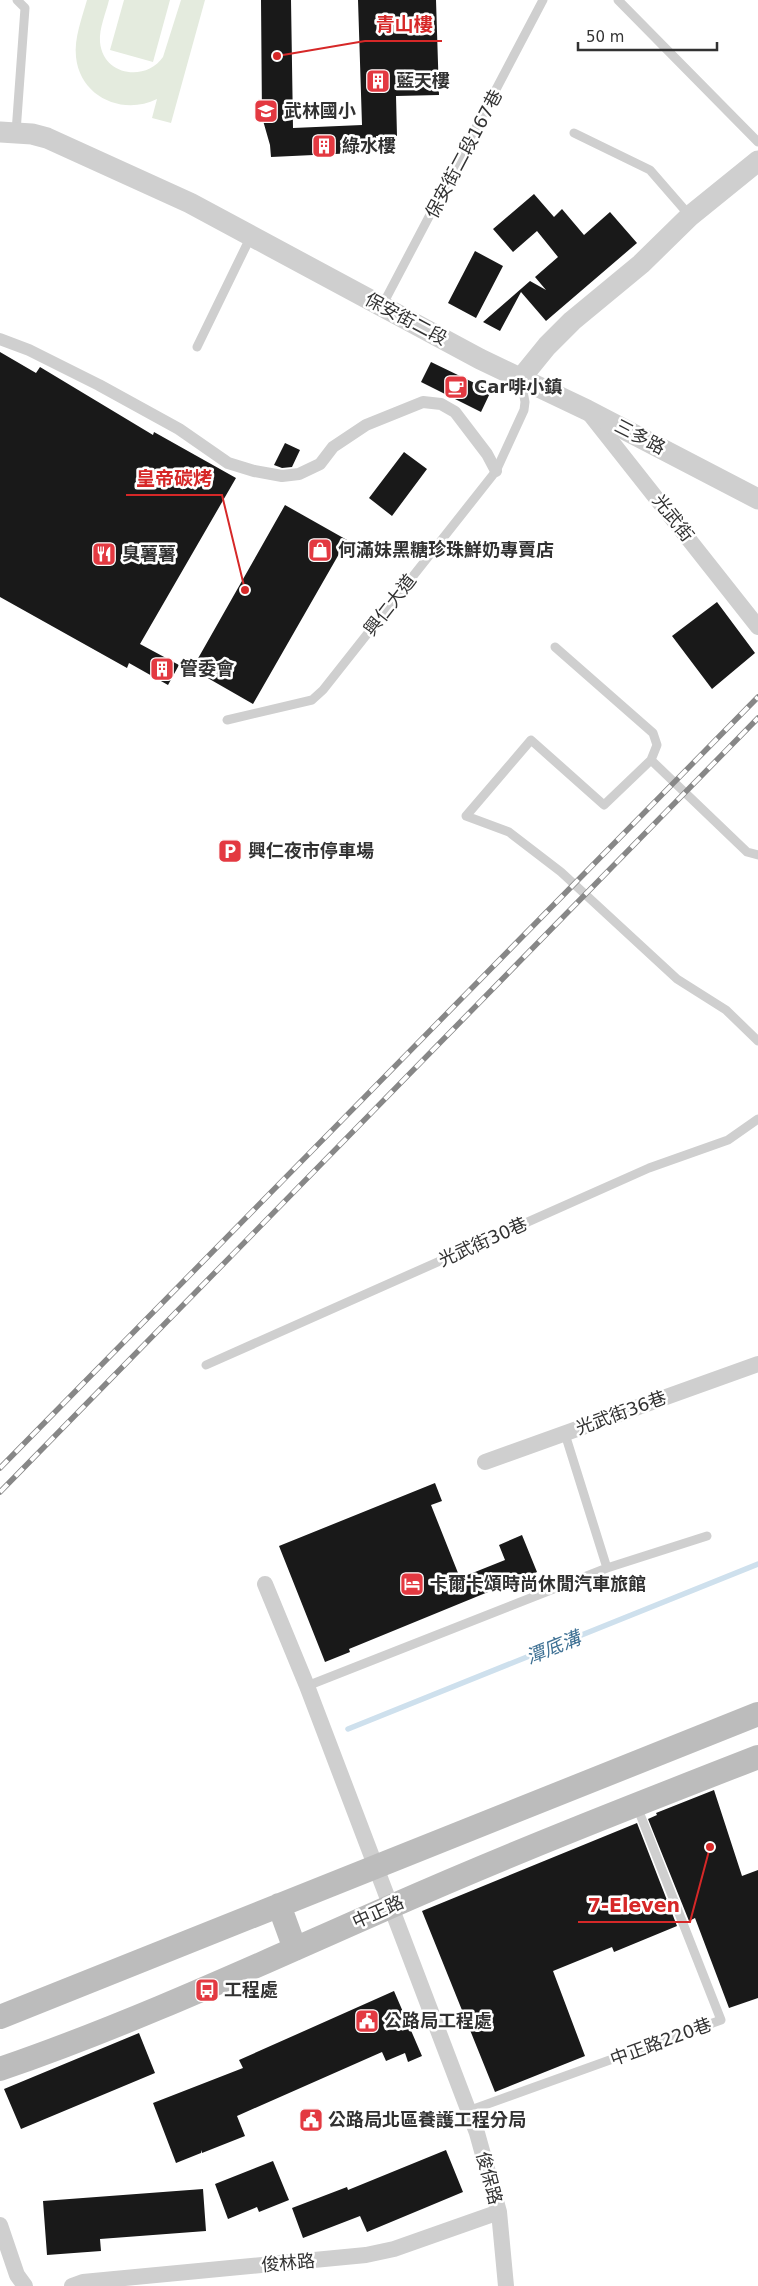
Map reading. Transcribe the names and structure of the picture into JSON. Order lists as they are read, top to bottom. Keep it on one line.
{"streets":{"main road":["中正路"],"street":["保安街二段","三多路","光武街","光武街36巷","俊保路","俊林路"],"lane":["保安街二段167巷","興仁大道","光武街30巷","中正路220巷"]},"crossings":[["保安街二段167巷","保安街二段"],["保安街二段","三多路"],["保安街二段","興仁大道"],["三多路","光武街"],["三多路","興仁大道"],["中正路","中正路220巷"],["中正路","俊保路"],["中正路220巷","俊保路"],["俊保路","俊林路"]],"water":["潭底溝"],"places":{"other":["青山樓","皇帝碳烤","7-Eleven"],"building":["藍天樓","綠水樓","管委會"],"school or university":["武林國小"],"cafe":["Car啡小鎮"],"shop":["何滿妹黑糖珍珠鮮奶專賣店"],"restaurant":["臭薯薯"],"parking":["興仁夜市停車場"],"hotel":["卡爾卡頌時尚休閒汽車旅館"],"bus stop":["工程處"],"public building":["公路局工程處","公路局北區養護工程分局"]},"scale_bar":"50 m"}
